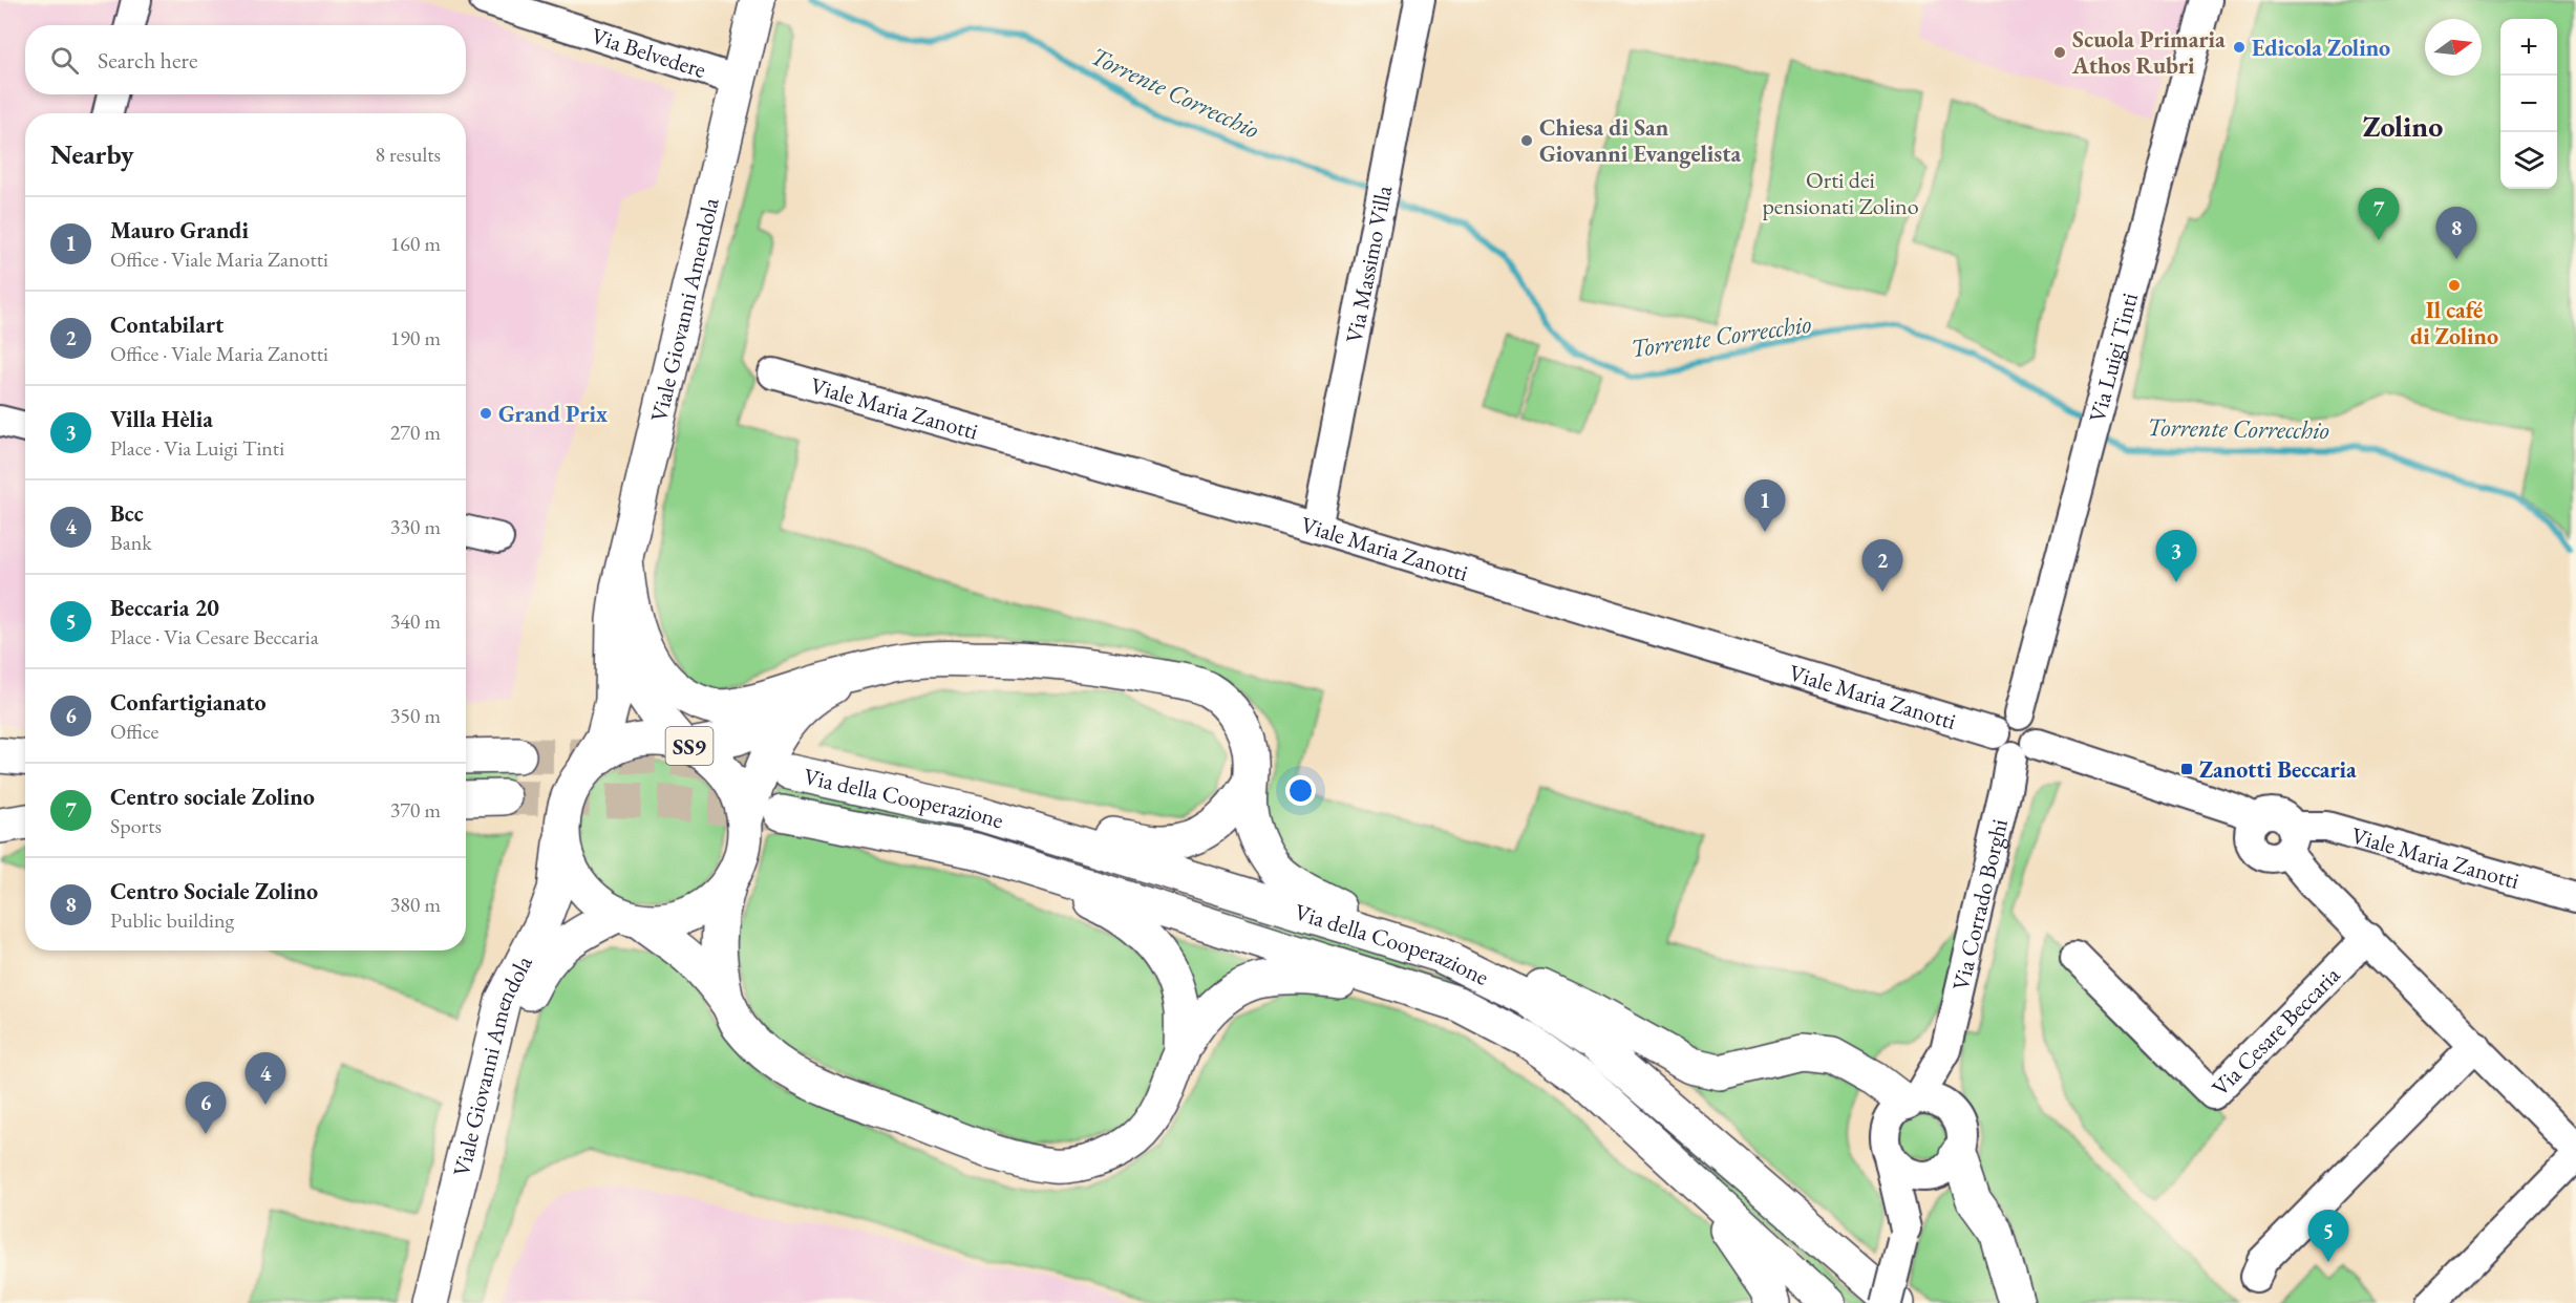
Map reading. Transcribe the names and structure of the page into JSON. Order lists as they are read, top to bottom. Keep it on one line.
{"streets":{"main road":["Viale Giovanni Amendola","SS9","Via della Cooperazione"],"street":["Via Belvedere","Via Massimo Villa","Via Luigi Tinti","Viale Maria Zanotti","Via Corrado Borghi","Via Cesare Beccaria"]},"crossings":[["Via Belvedere","Viale Giovanni Amendola"],["Via Massimo Villa","Viale Maria Zanotti"],["Viale Giovanni Amendola","SS9"],["Via Luigi Tinti","Viale Maria Zanotti"],["Via Luigi Tinti","Via Corrado Borghi"],["Viale Maria Zanotti","Via Corrado Borghi"]],"districts":["Zolino"],"water":["Torrente Correcchio"],"parks":["Orti dei pensionati Zolino"],"places":{"other":["Edicola Zolino","Scuola Primaria Athos Rubri","Chiesa di San Giovanni Evangelista","Il café di Zolino","Grand Prix"],"transit":["Zanotti Beccaria"]},"north":"right","page":{"map_buttons":["+","−"],"search":"Search here","heading":["Nearby","8 results"],"pins":["7","8","1","3","2","4","6","5"],"list":[{"mark":"1","name":"Mauro Grandi","note":"Office · Viale Maria Zanotti","value":"160 m"},{"mark":"2","name":"Contabilart","note":"Office · Viale Maria Zanotti","value":"190 m"},{"mark":"3","name":"Villa Hèlia","note":"Place · Via Luigi Tinti","value":"270 m"},{"mark":"4","name":"Bcc","note":"Bank","value":"330 m"},{"mark":"5","name":"Beccaria 20","note":"Place · Via Cesare Beccaria","value":"340 m"},{"mark":"6","name":"Confartigianato","note":"Office","value":"350 m"},{"mark":"7","name":"Centro sociale Zolino","note":"Sports","value":"370 m"},{"mark":"8","name":"Centro Sociale Zolino","note":"Public building","value":"380 m"}]}}
